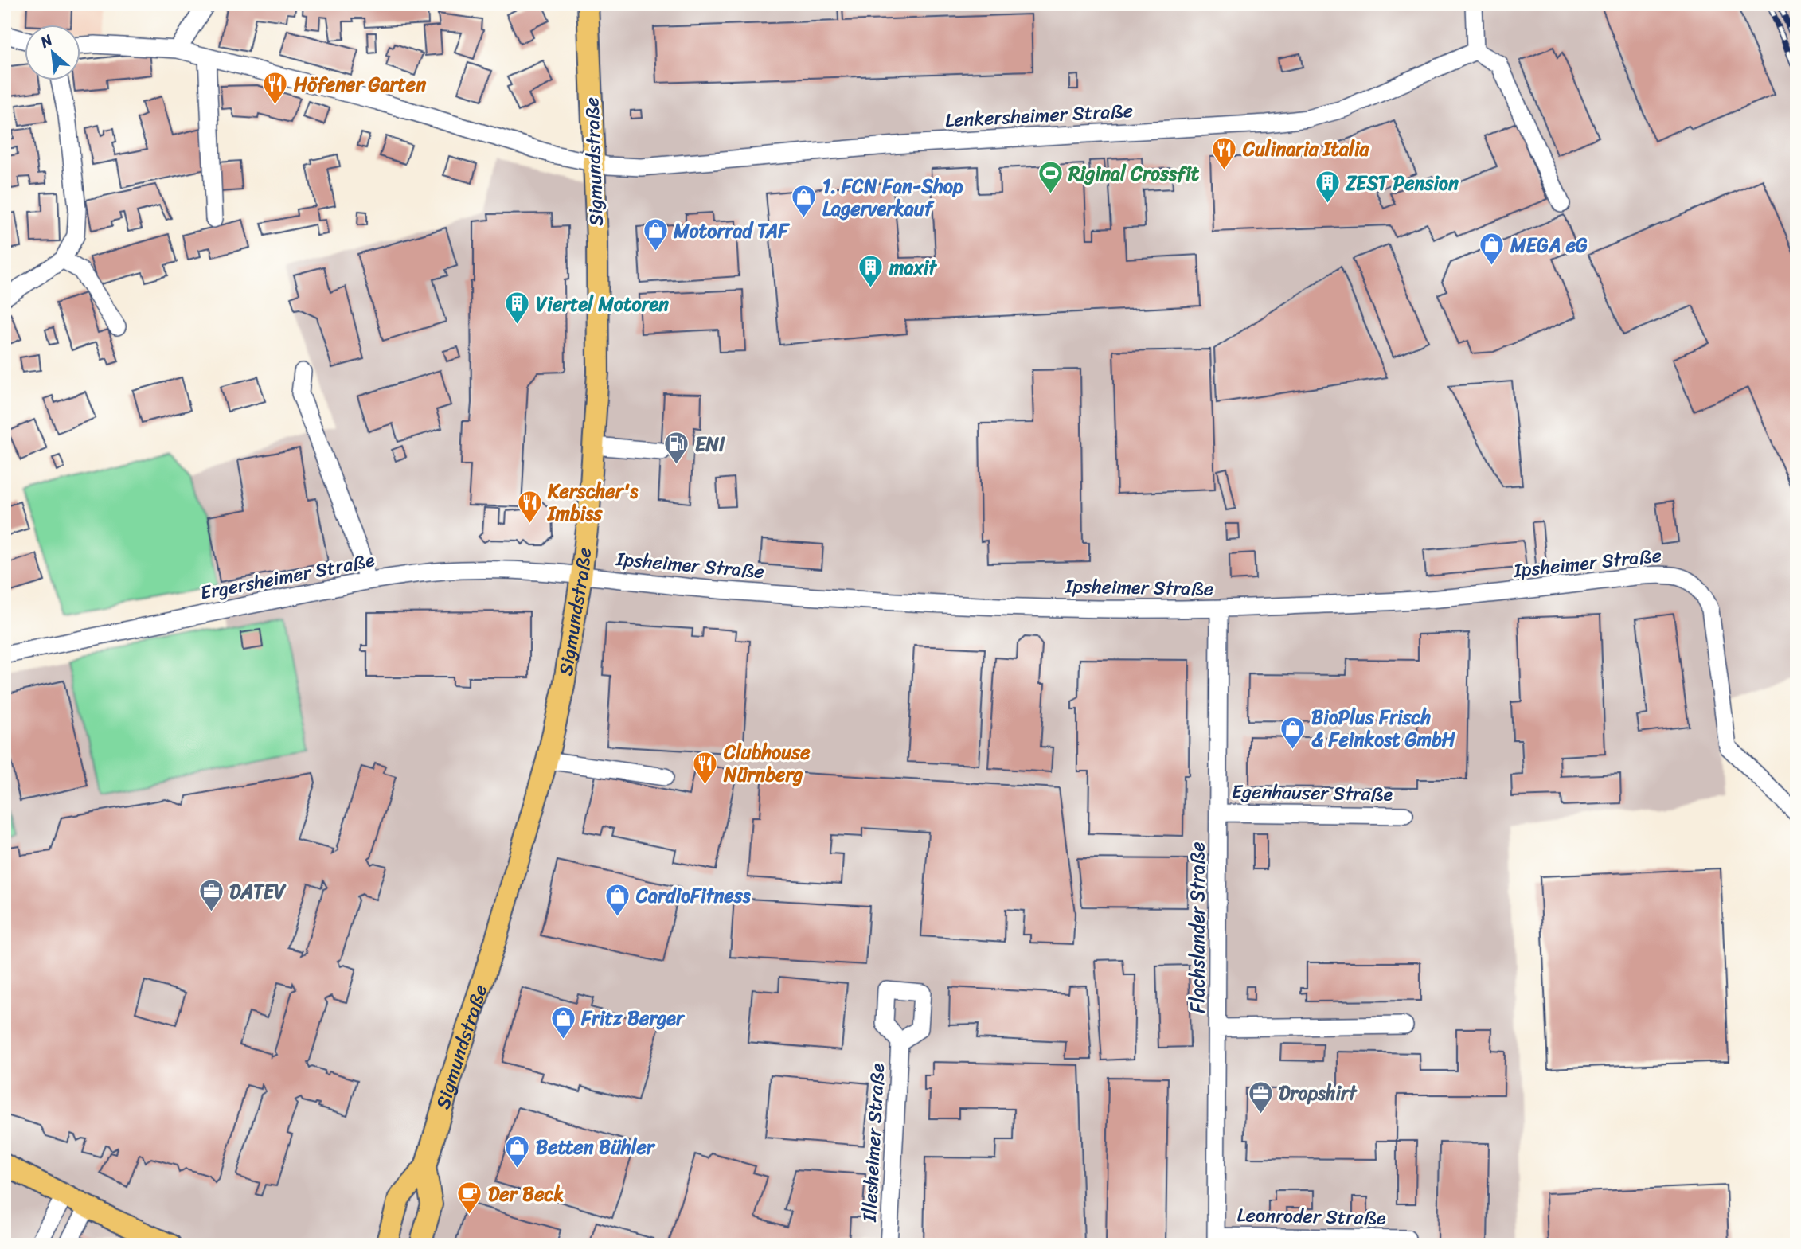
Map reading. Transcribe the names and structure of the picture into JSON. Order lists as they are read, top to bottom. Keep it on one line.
{"streets":{"main road":["Sigmundstraße"],"street":["Lenkersheimer Straße","Ipsheimer Straße","Ergersheimer Straße","Egenhauser Straße","Flachslander Straße","Illesheimer Straße","Leonroder Straße"]},"crossings":[["Lenkersheimer Straße","Sigmundstraße"],["Sigmundstraße","Ipsheimer Straße"],["Sigmundstraße","Ergersheimer Straße"],["Ipsheimer Straße","Ergersheimer Straße"],["Ipsheimer Straße","Flachslander Straße"],["Egenhauser Straße","Flachslander Straße"],["Flachslander Straße","Leonroder Straße"]],"places":{"restaurant":["Höfener Garten","Culinaria Italia","Kerscher's Imbiss","Clubhouse Nürnberg"],"sports":["Riginal Crossfit"],"building":["ZEST Pension","maxit","Viertel Motoren"],"shop":["1. FCN Fan-Shop Lagerverkauf","Motorrad TAF","MEGA eG","BioPlus Frisch & Feinkost GmbH","CardioFitness","Fritz Berger","Betten Bühler"],"fuel station":["ENI"],"office":["DATEV","Dropshirt"],"cafe":["Der Beck"]},"north":"top left"}
